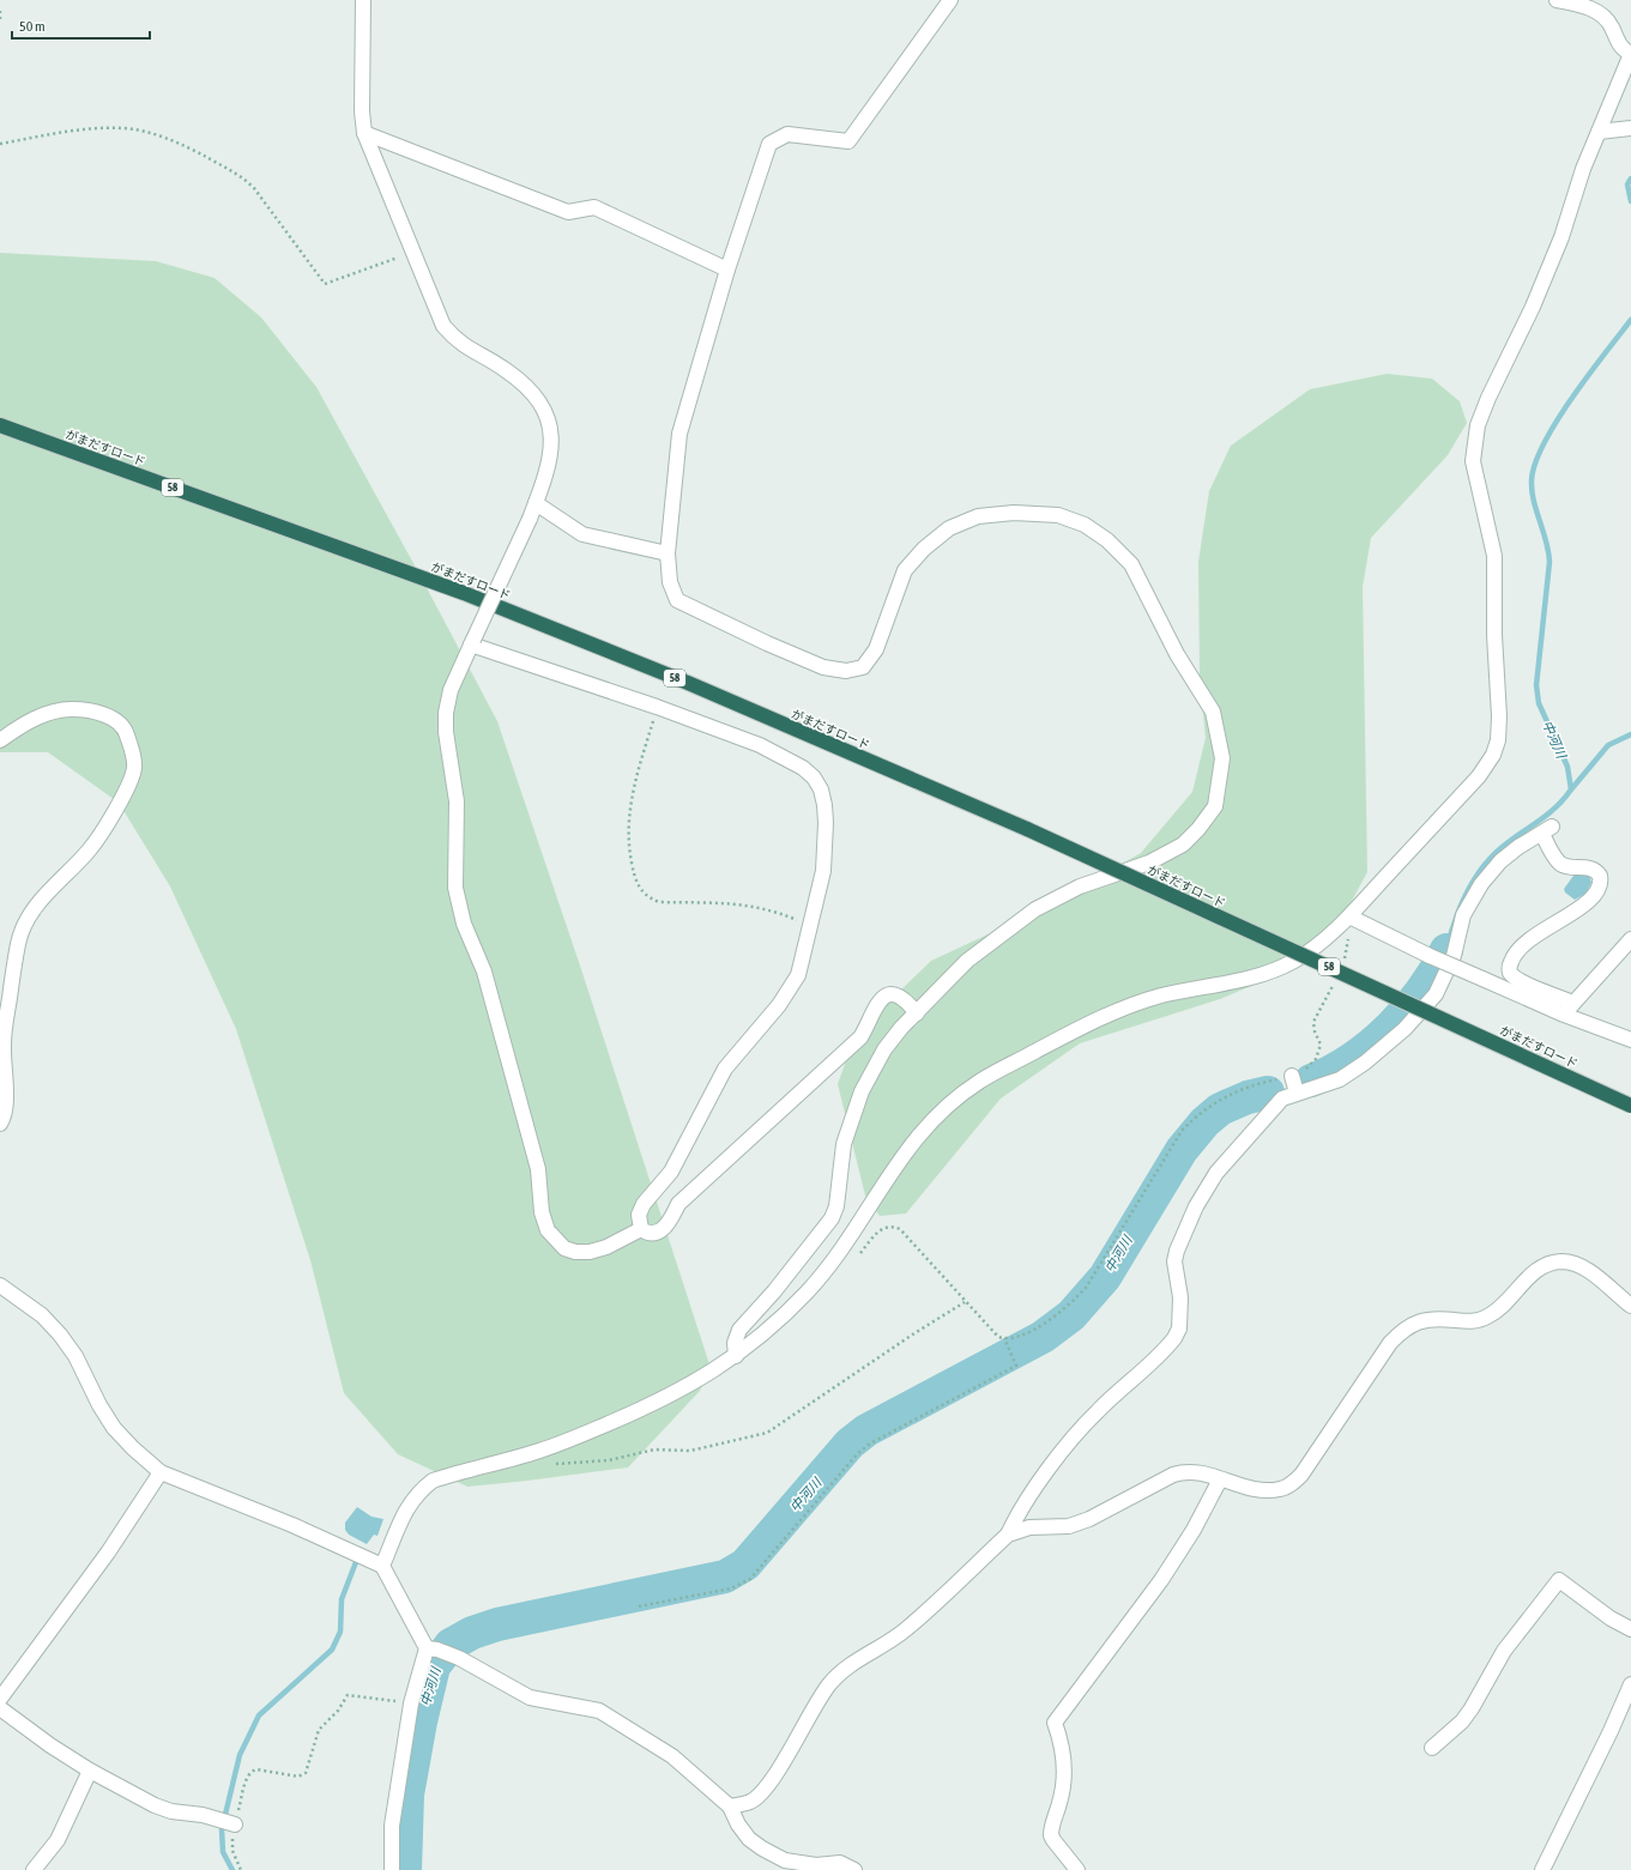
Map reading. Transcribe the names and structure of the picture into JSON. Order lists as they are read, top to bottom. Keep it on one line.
{"streets":{"highway":["がまだすロード","58"]},"water":["中河川"],"scale_bar":"50 m"}
